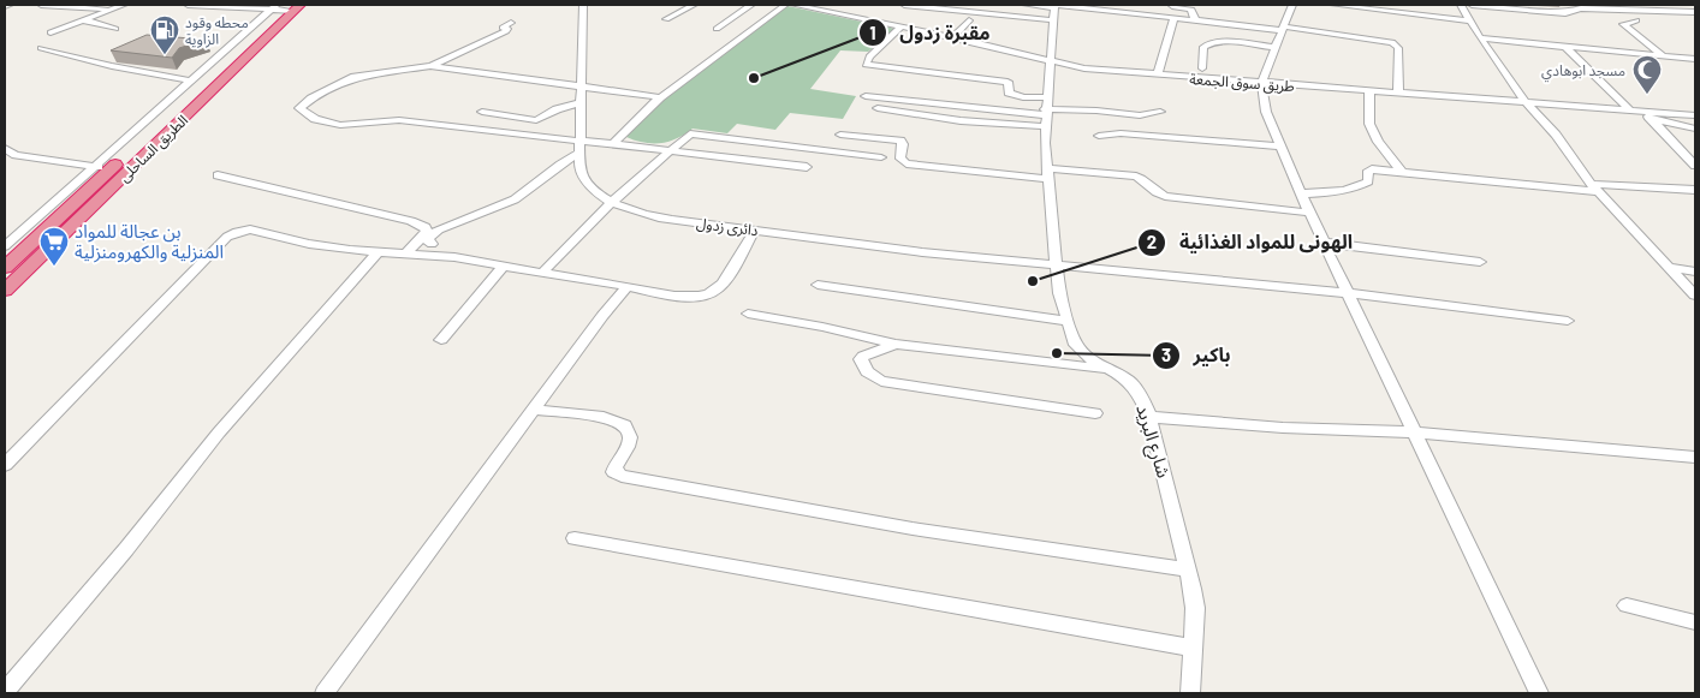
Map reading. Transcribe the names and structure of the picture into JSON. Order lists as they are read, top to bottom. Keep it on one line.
{"streets":{"highway":["الطريق الساحلى"],"street":["طريق سوق الجمعة","دائرى زدول","شارع البريد"]},"crossings":[["طريق سوق الجمعة","شارع البريد"],["دائرى زدول","شارع البريد"]],"places":{"fuel station":["محطه وقود الزاوية"],"other":["مقبرة زدول","الهونى للمواد الغذائية","باكير"],"mosque":["مسجد ابوهادي"],"supermarket":["بن عجالة للمواد المنزلية والكهرومنزلية"]}}
